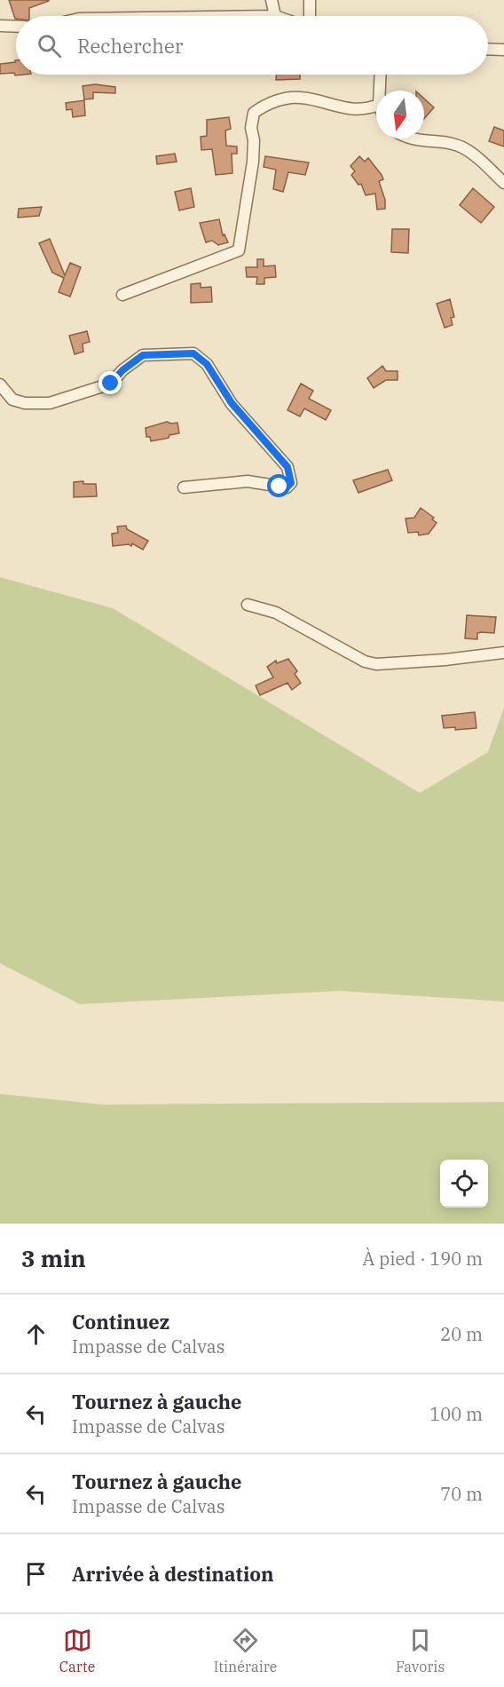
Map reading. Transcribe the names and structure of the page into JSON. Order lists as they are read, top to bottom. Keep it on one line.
{"north":"bottom","page":{"search":"Rechercher","heading":["3 min","À pied · 190 m"],"list":[["Continuez","Impasse de Calvas","20 m"],["Tournez à gauche","Impasse de Calvas","100 m"],["Tournez à gauche","Impasse de Calvas","70 m"],"Arrivée à destination"],"nav":["Carte","Itinéraire","Favoris"]}}
